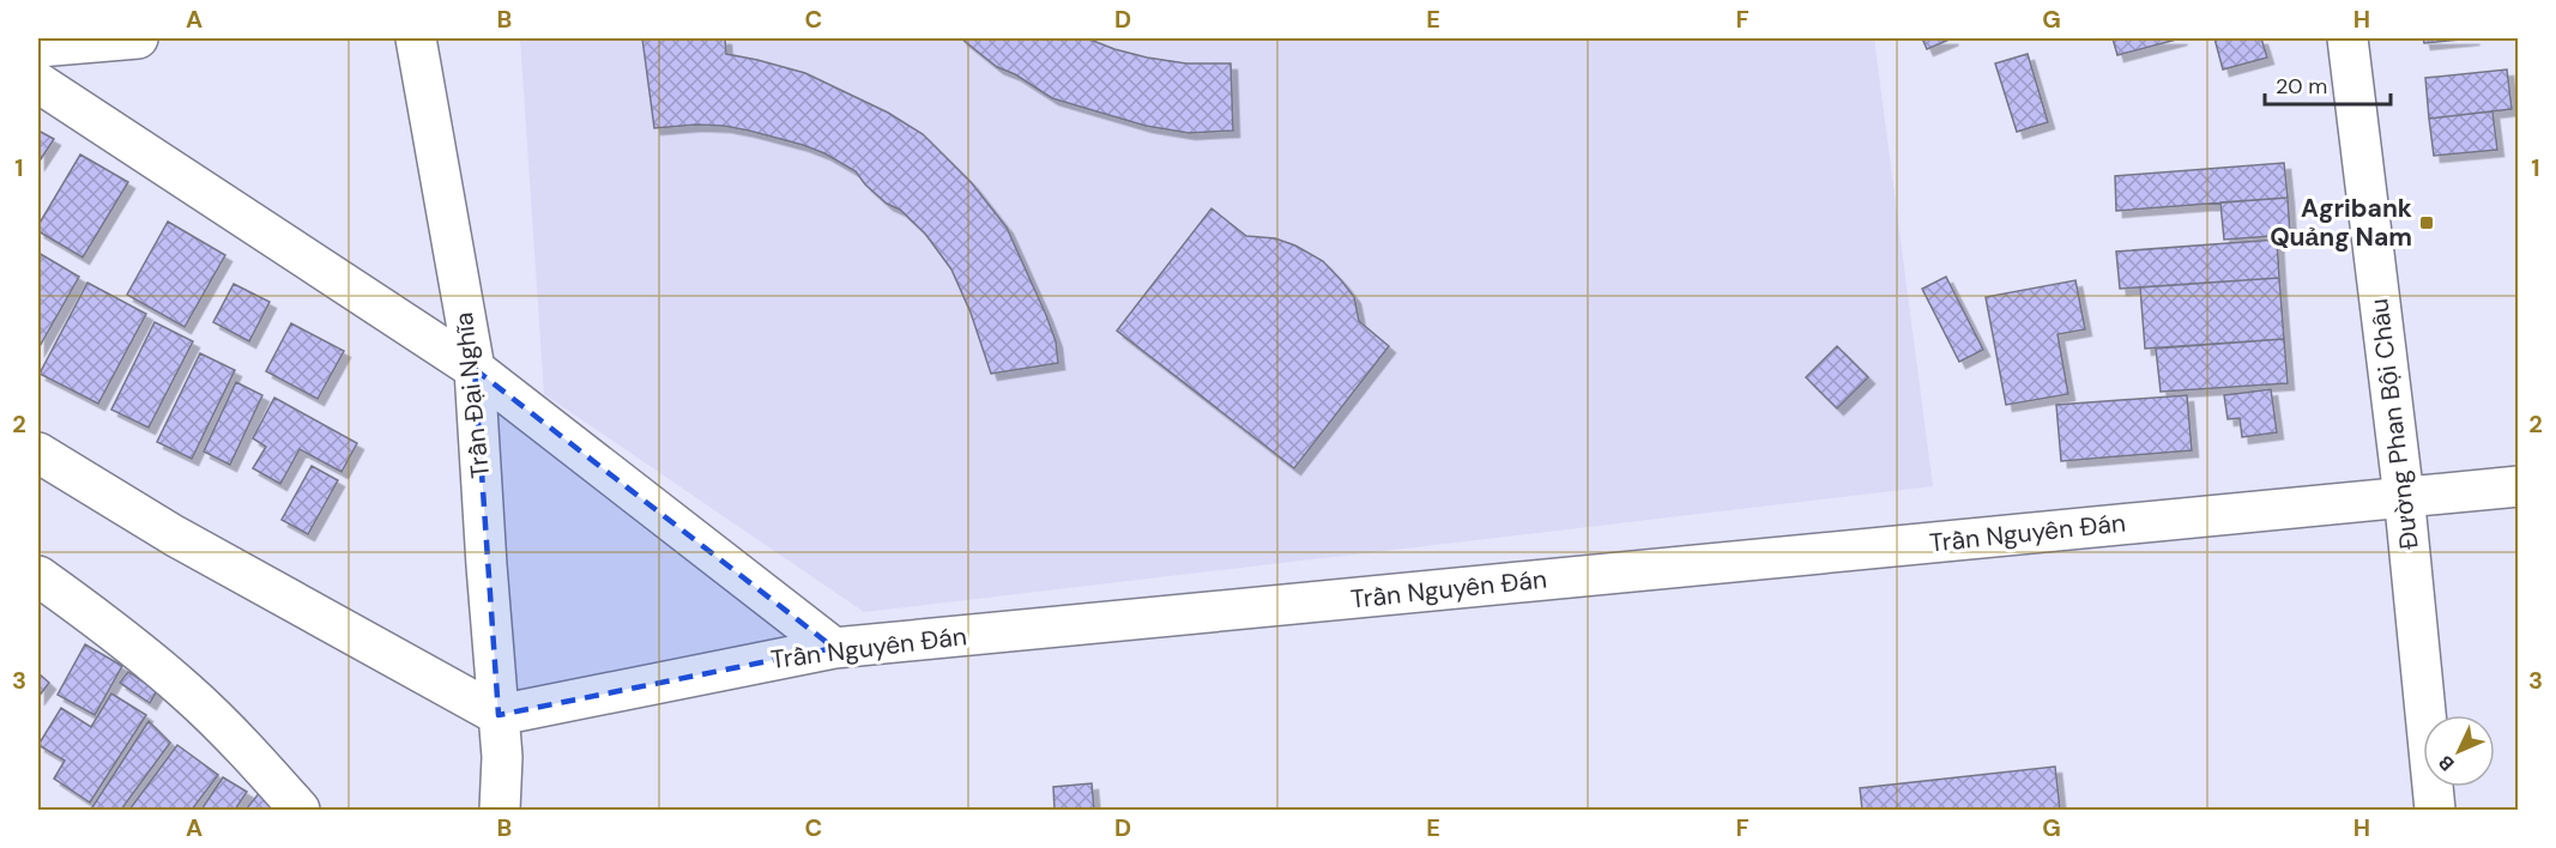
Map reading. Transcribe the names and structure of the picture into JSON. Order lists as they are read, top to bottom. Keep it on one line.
{"streets":{"street":["Trần Đại Nghĩa","Đường Phan Bội Châu","Trần Nguyên Đán"]},"crossings":[["Trần Đại Nghĩa","Trần Nguyên Đán"],["Đường Phan Bội Châu","Trần Nguyên Đán"]],"places":{"transit":["Agribank Quảng Nam"]},"scale_bar":"20 m","north":"bottom left","grid":{"columns":["A","B","C","D","E","F","G","H"],"rows":["1","2","3"]}}
